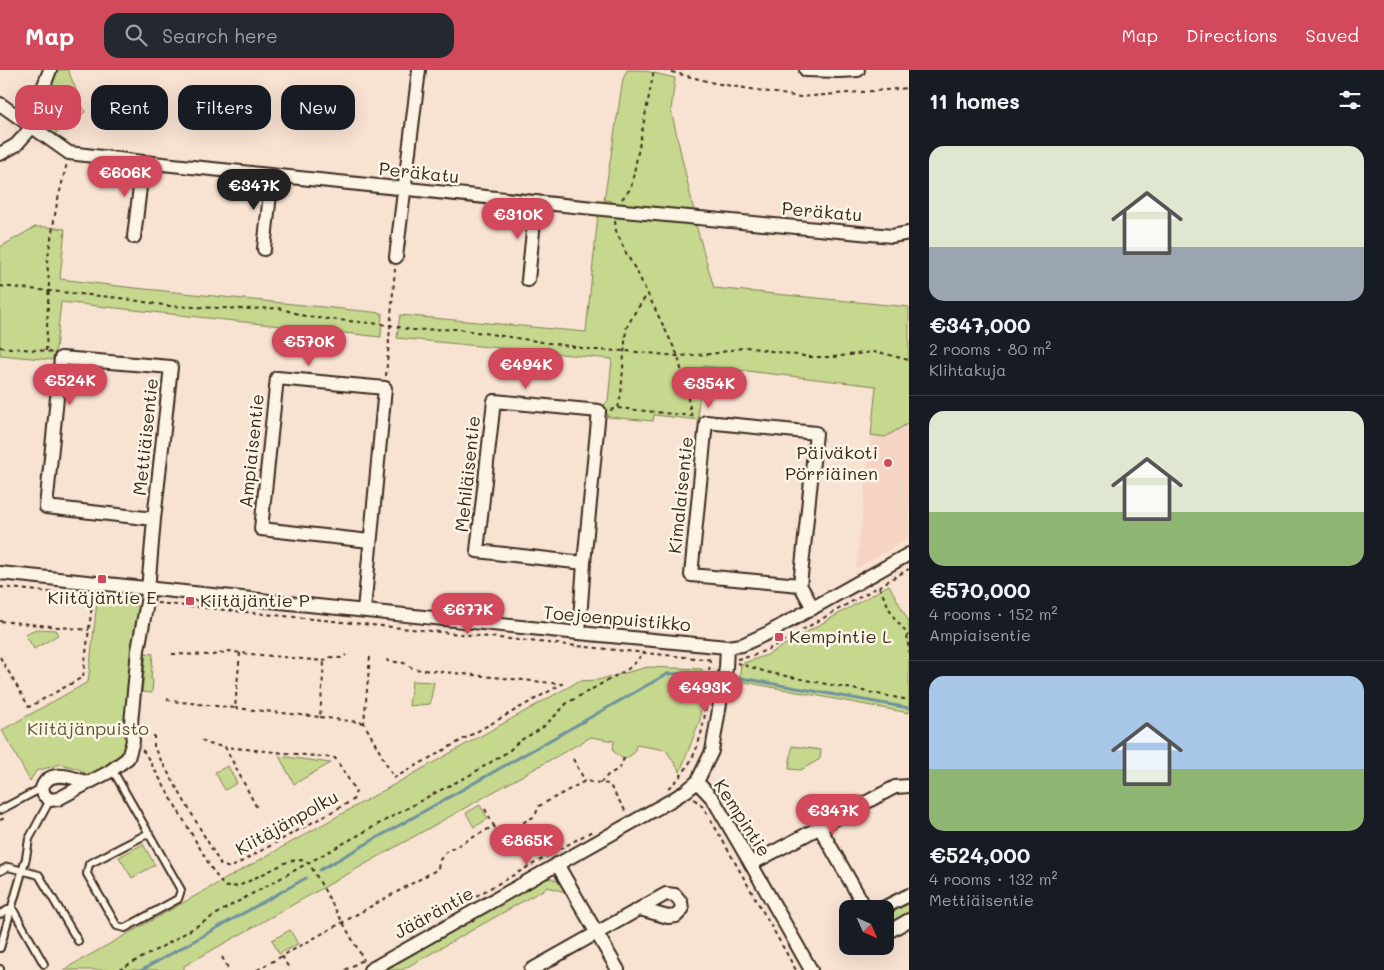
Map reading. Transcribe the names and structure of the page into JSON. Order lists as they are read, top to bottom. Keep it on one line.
{"streets":{"street":["Peräkatu","Mettiäisentie","Ampiaisentie","Mehiläisentie","Kimalaisentie","Toejoenpuistikko","Kempintie","Jääräntie"],"path":["Kiitäjänpolku"]},"crossings":[["Mettiäisentie","Toejoenpuistikko"],["Toejoenpuistikko","Kempintie"],["Kempintie","Jääräntie"]],"parks":["Kiitäjänpuisto"],"places":{"other":["Päiväkoti Pörriäinen"],"transit":["Kiitäjäntie E","Kiitäjäntie P","Kempintie L"]},"north":"bottom right","page":{"header":"Map","search":"Search here","nav":["Map","Directions","Saved"],"heading":"11 homes","chip":["Buy","Rent","Filters","New"],"list":[{"name":"€347,000","note":"2 rooms · 80 m² · Klihtakuja"},{"name":"€570,000","note":"4 rooms · 152 m² · Ampiaisentie"},{"name":"€524,000","note":"4 rooms · 132 m² · Mettiäisentie"}],"price":["€606K","€347K","€310K","€570K","€494K","€524K","€354K","€677K","€493K","€347K","€865K"]}}
